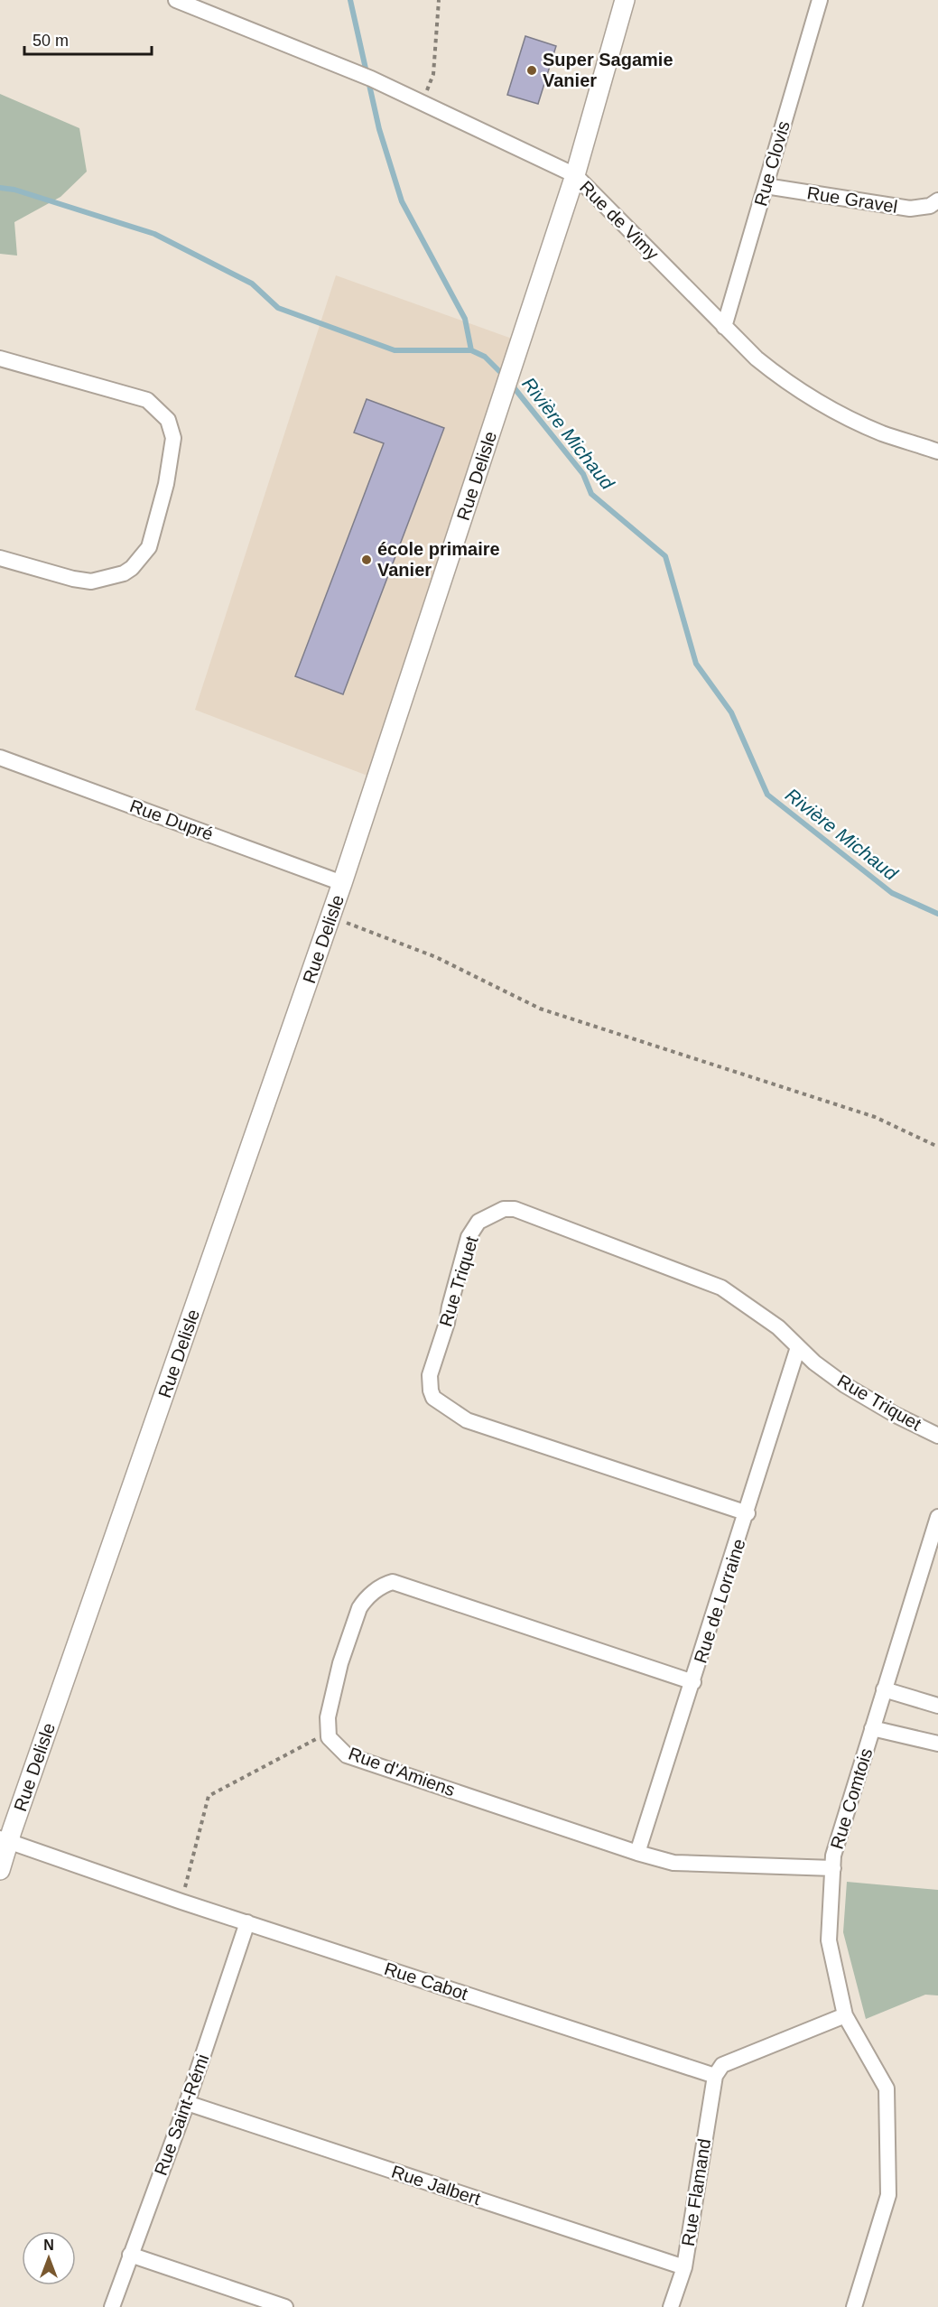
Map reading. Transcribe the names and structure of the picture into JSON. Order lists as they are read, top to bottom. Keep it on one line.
{"streets":{"street":["Rue Clovis","Rue Gravel","Rue de Vimy","Rue Delisle","Rue Dupré","Rue Triquet","Rue de Lorraine","Rue d'Amiens","Rue Comtois","Rue Cabot","Rue Saint-Rémi","Rue Jalbert","Rue Flamand"]},"crossings":[["Rue Clovis","Rue Gravel"],["Rue Clovis","Rue de Vimy"],["Rue de Vimy","Rue Delisle"],["Rue Delisle","Rue Dupré"],["Rue Delisle","Rue Cabot"],["Rue Triquet","Rue de Lorraine"],["Rue de Lorraine","Rue d'Amiens"],["Rue d'Amiens","Rue Comtois"],["Rue Cabot","Rue Saint-Rémi"],["Rue Cabot","Rue Flamand"],["Rue Saint-Rémi","Rue Jalbert"],["Rue Jalbert","Rue Flamand"]],"water":["Rivière Michaud"],"places":["Super Sagamie Vanier","école primaire Vanier"],"scale_bar":"50 m","north":"top"}
